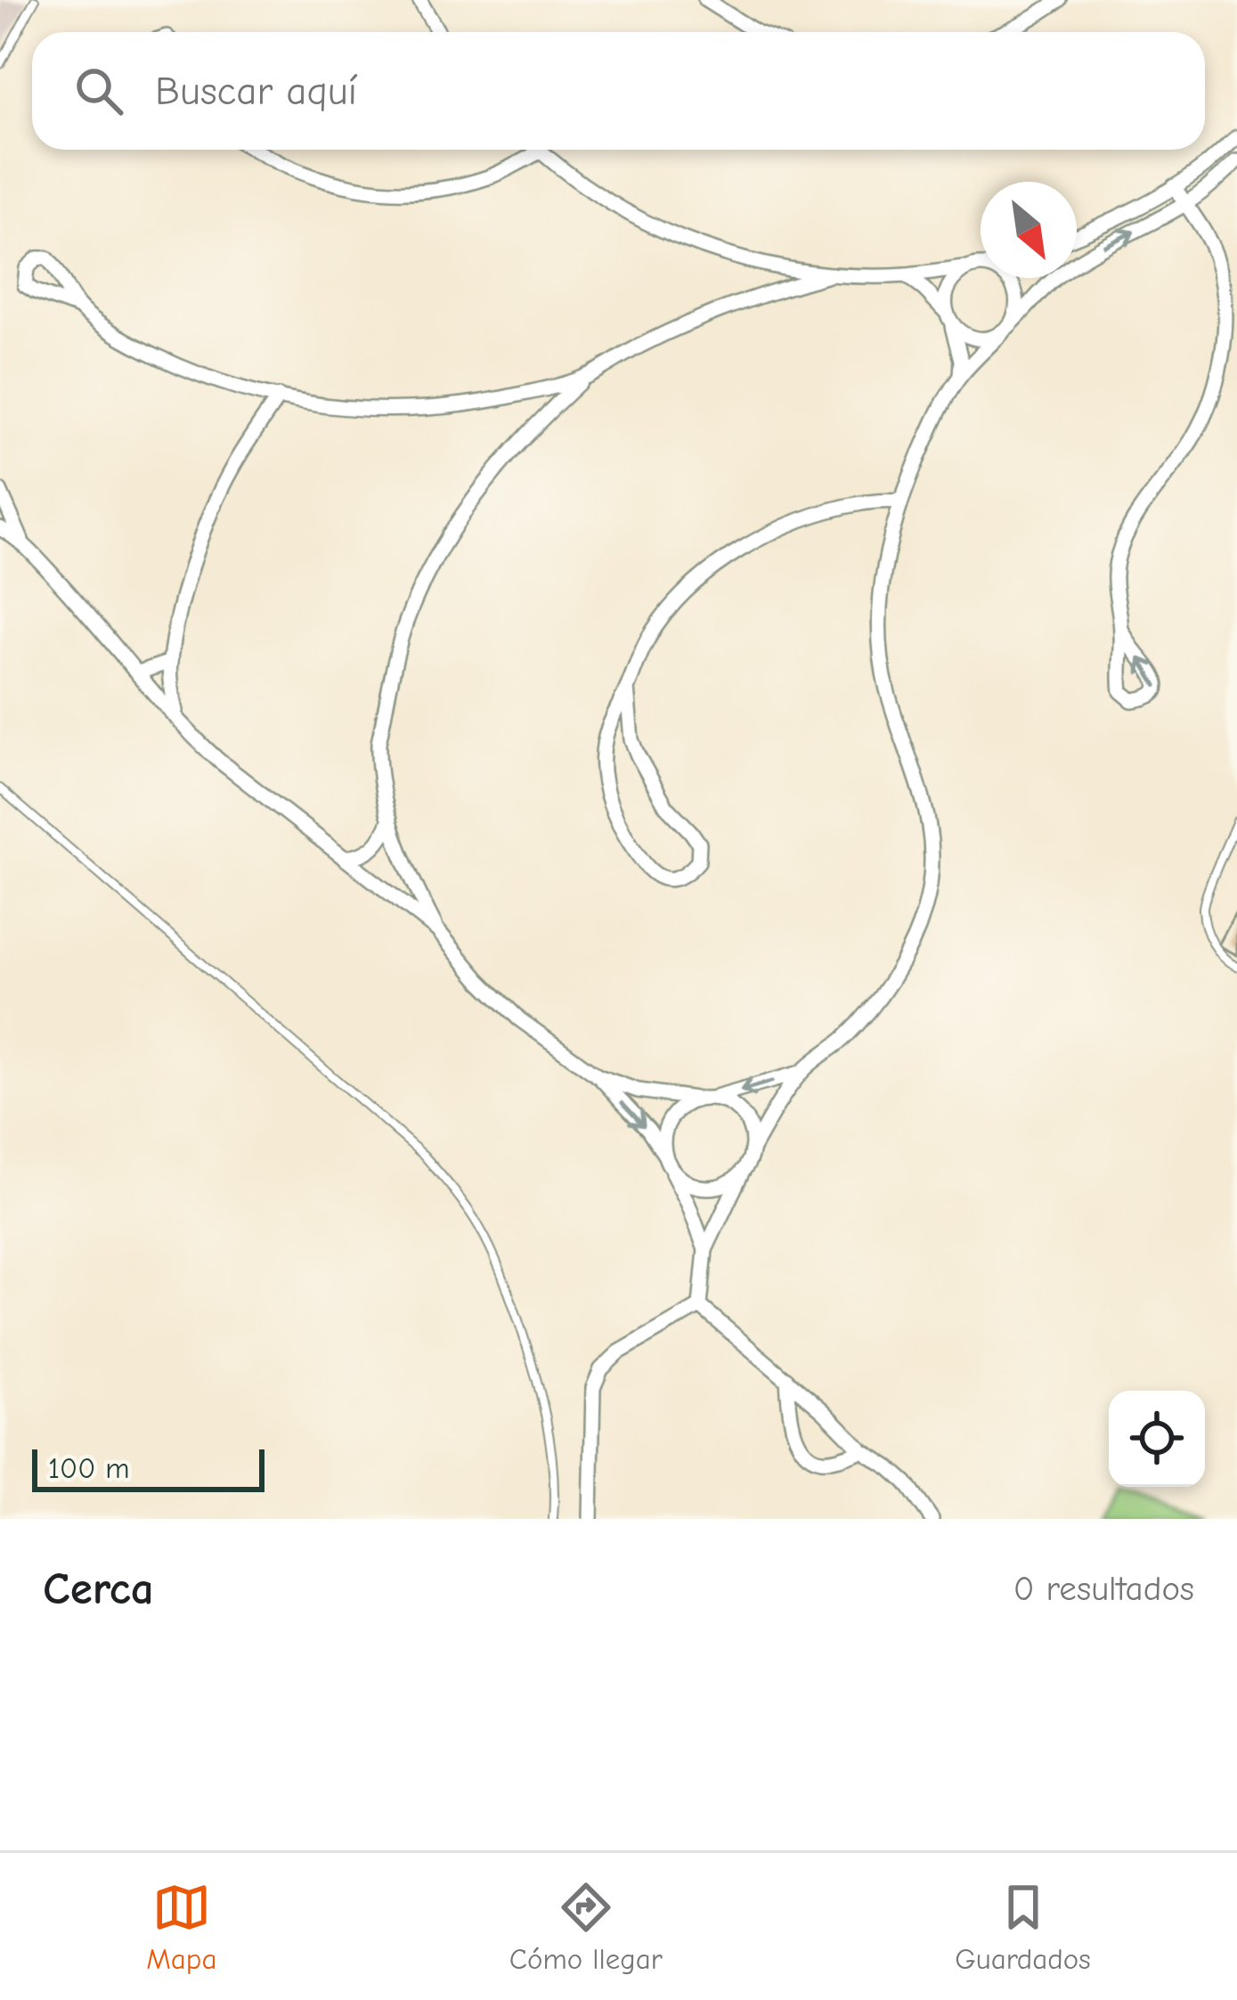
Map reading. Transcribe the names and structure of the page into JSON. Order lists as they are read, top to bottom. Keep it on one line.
{"scale_bar":"100 m","north":"bottom right","page":{"search":"Buscar aquí","scale":"100 m","heading":["Cerca","0 resultados"],"nav":["Mapa","Cómo llegar","Guardados"]}}
